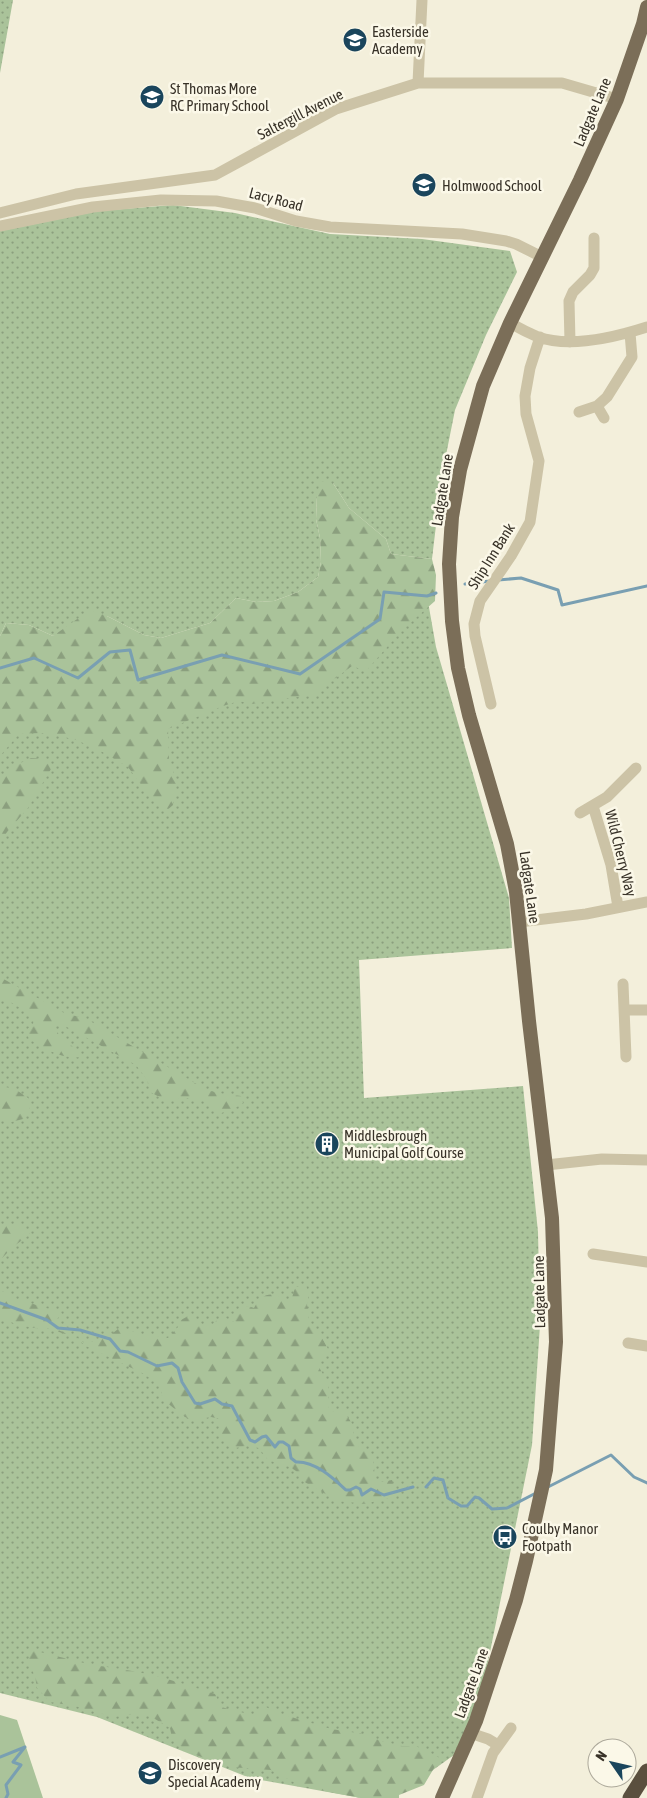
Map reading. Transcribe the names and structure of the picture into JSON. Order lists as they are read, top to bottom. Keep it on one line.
{"streets":{"main road":["Ladgate Lane"],"street":["Saltergill Avenue","Lacy Road","Ship Inn Bank","Wild Cherry Way"]},"crossings":[["Ladgate Lane","Saltergill Avenue"],["Ladgate Lane","Lacy Road"]],"places":{"school or university":["Easterside Academy","St Thomas More RC Primary School","Holmwood School","Discovery Special Academy"],"building":["Middlesbrough Municipal Golf Course"],"bus stop":["Coulby Manor Footpath"]},"north":"top left"}
